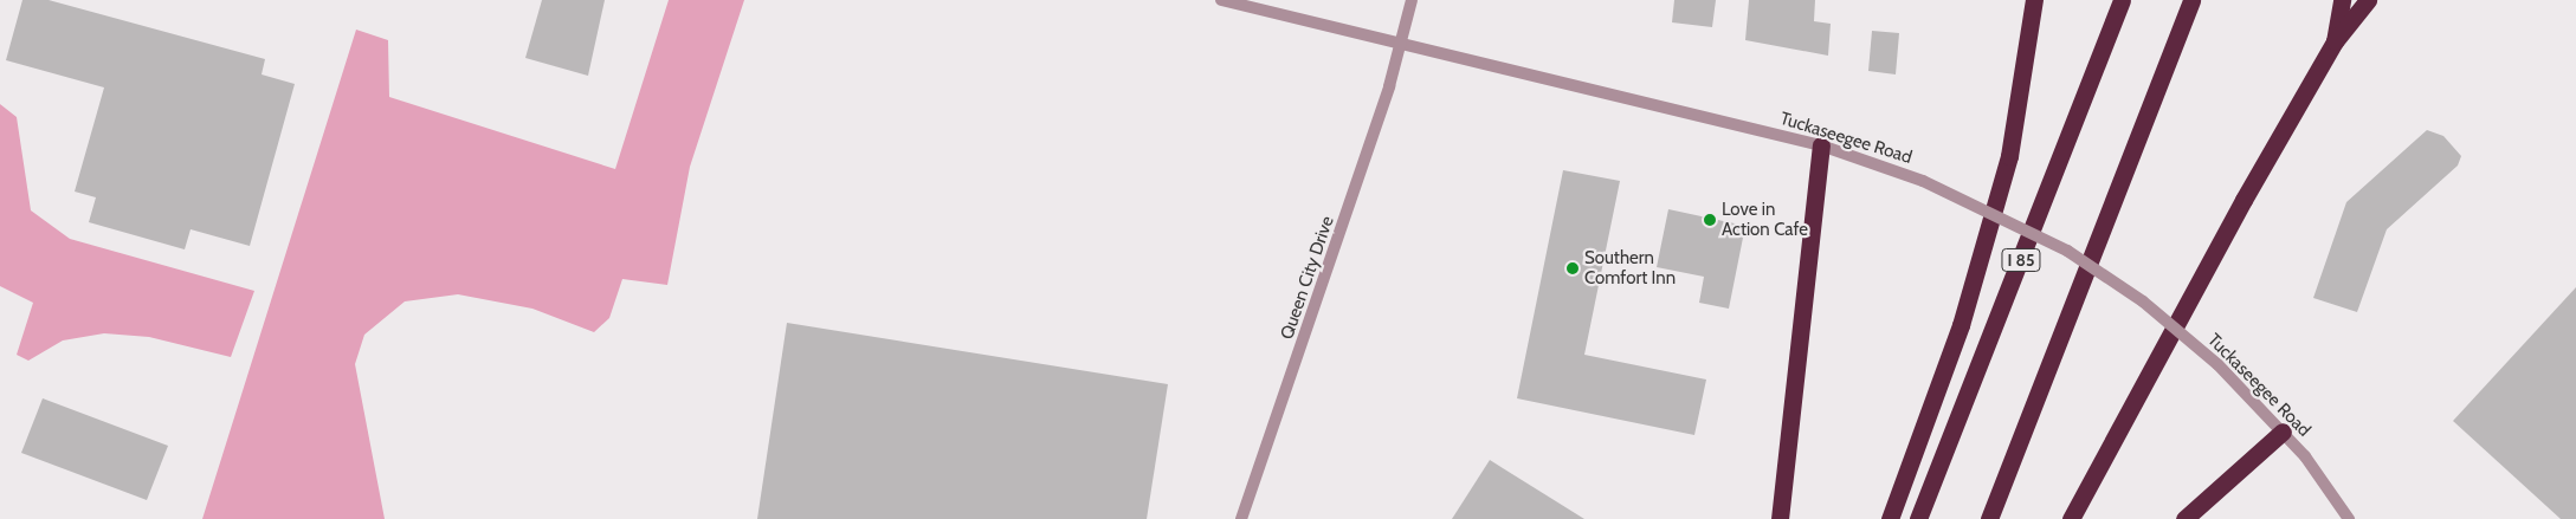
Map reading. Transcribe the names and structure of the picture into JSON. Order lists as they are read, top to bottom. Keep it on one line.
{"streets":{"highway":["I 85"],"street":["Tuckaseegee Road","Queen City Drive"]},"crossings":[["Tuckaseegee Road","Queen City Drive"]],"places":["Love in Action Cafe","Southern Comfort Inn"]}
